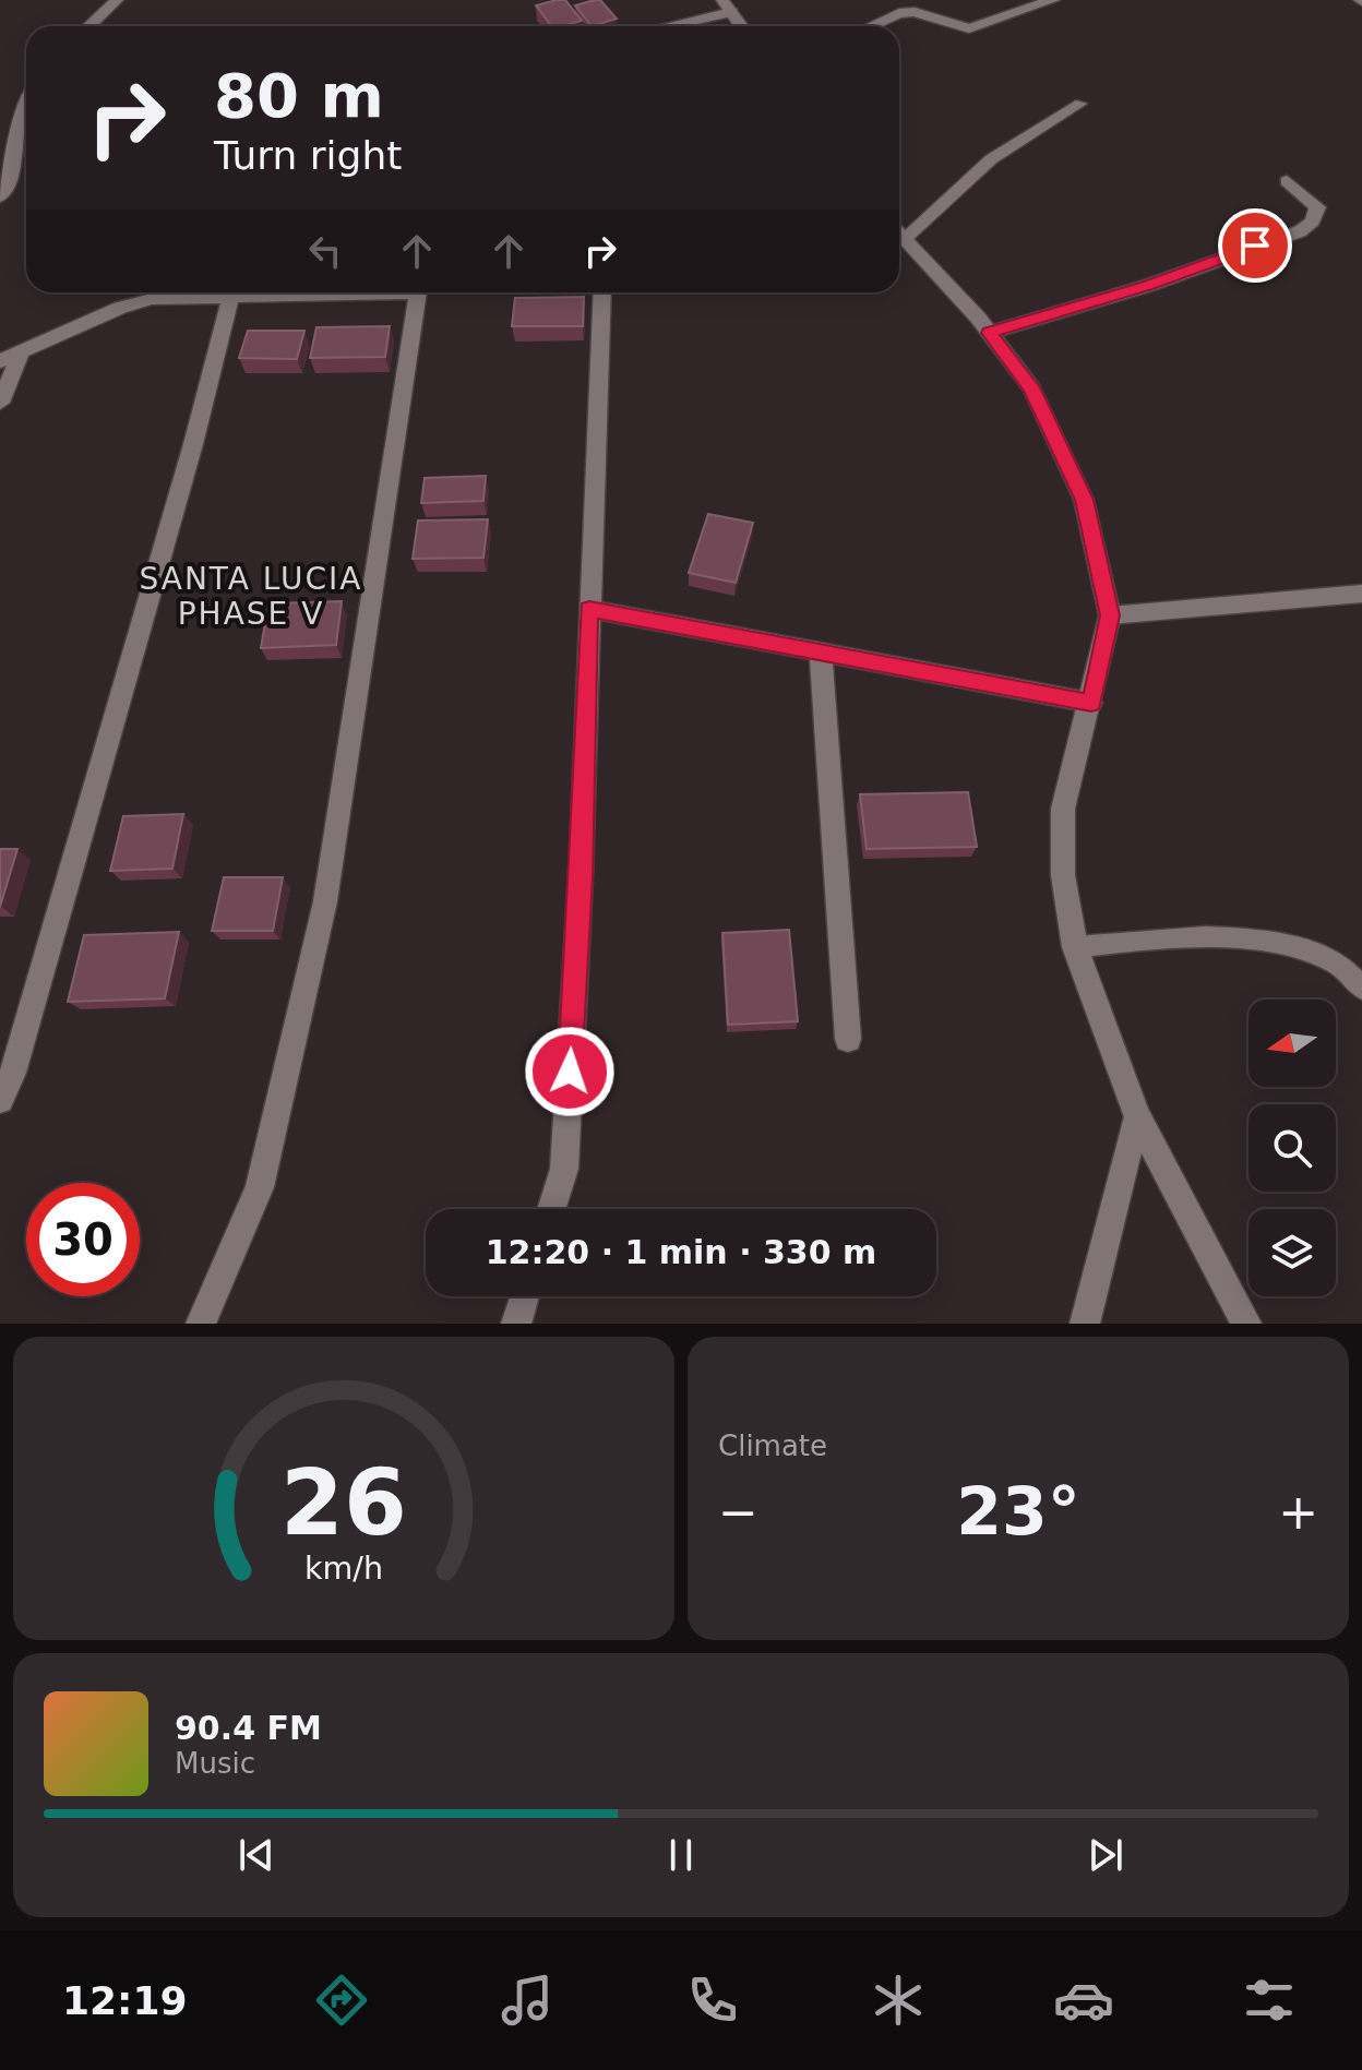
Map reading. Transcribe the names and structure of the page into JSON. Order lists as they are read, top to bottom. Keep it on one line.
{"districts":["SANTA LUCIA PHASE V"],"north":"left","page":{"turn":["80 m","Turn right"],"limit":"30","trip":"12:20 · 1 min · 330 m","tile":"Climate","heat":["−","23°","+"],"song":["90.4 FM","Music"],"tabs":"12:19","gauge":["26","km/h"]}}
